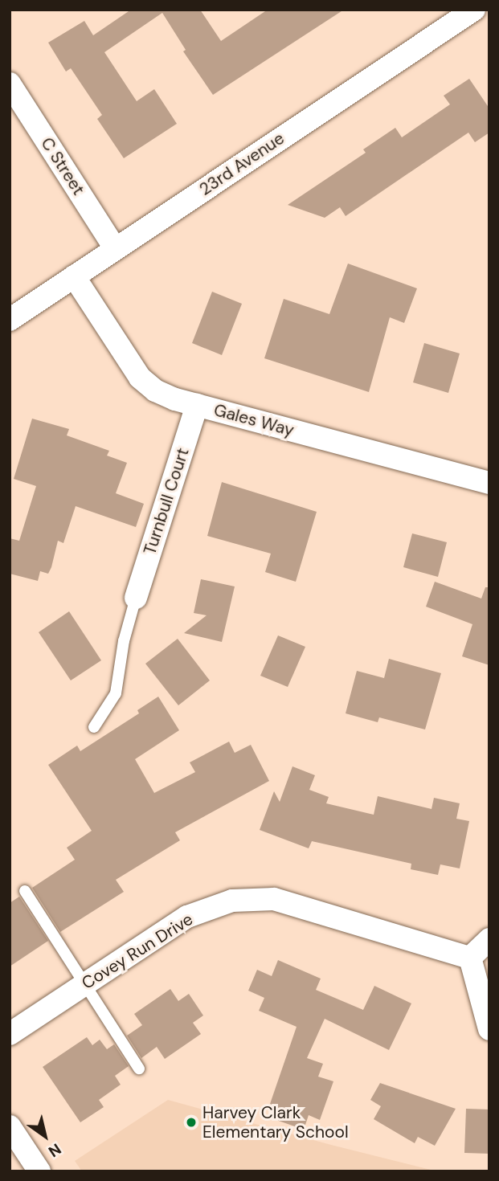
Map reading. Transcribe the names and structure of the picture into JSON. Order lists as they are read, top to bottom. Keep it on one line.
{"streets":{"street":["23rd Avenue","C Street","Gales Way","Turnbull Court","Covey Run Drive"]},"crossings":[["23rd Avenue","C Street"],["23rd Avenue","Gales Way"],["Gales Way","Turnbull Court"]],"places":["Harvey Clark Elementary School"],"north":"bottom right"}
